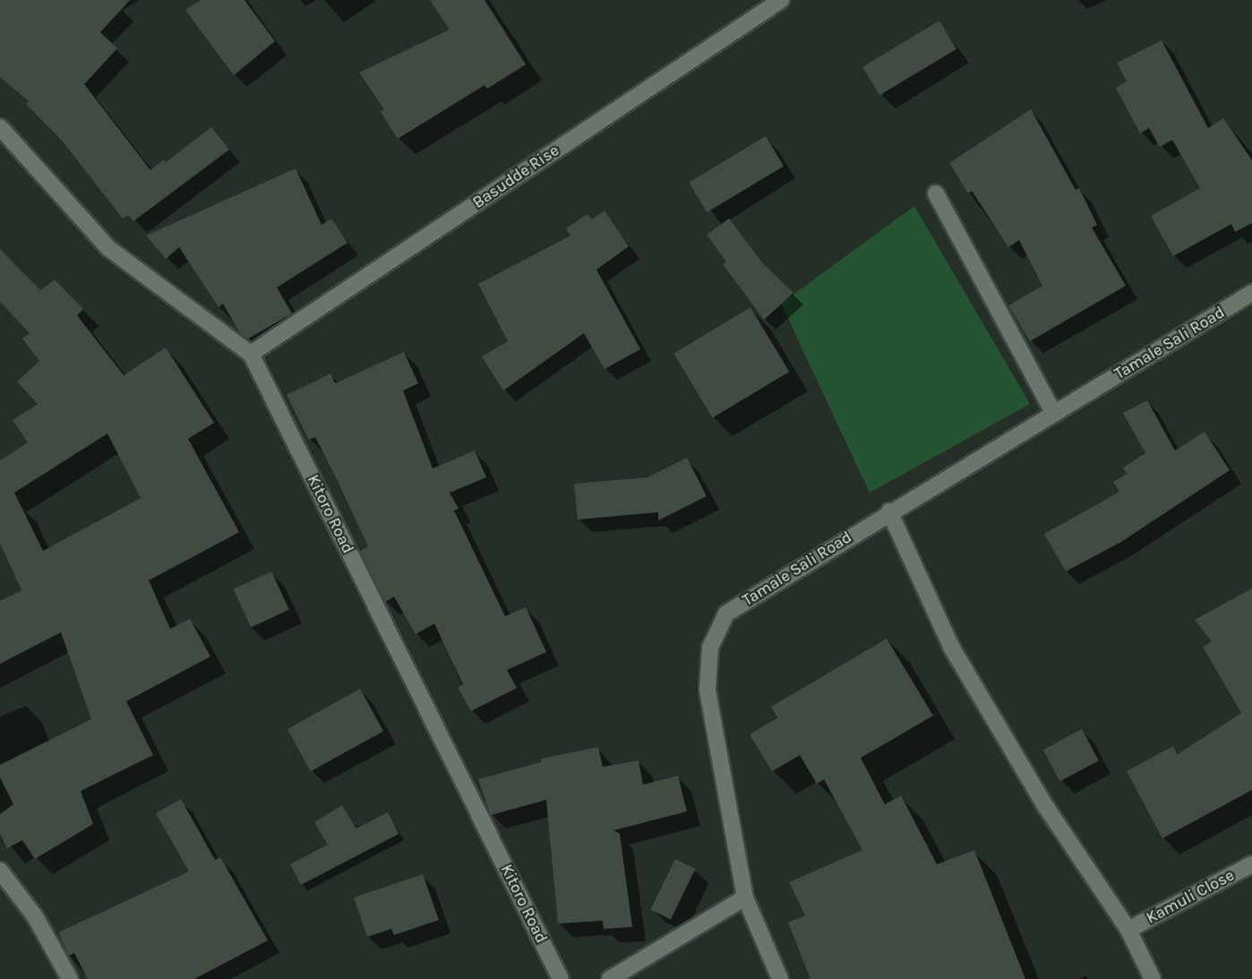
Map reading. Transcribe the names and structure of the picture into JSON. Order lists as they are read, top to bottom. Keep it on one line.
{"streets":{"street":["Basudde Rise","Tamale Sali Road","Kitoro Road","Kamuli Close"]},"crossings":[["Basudde Rise","Kitoro Road"]]}
